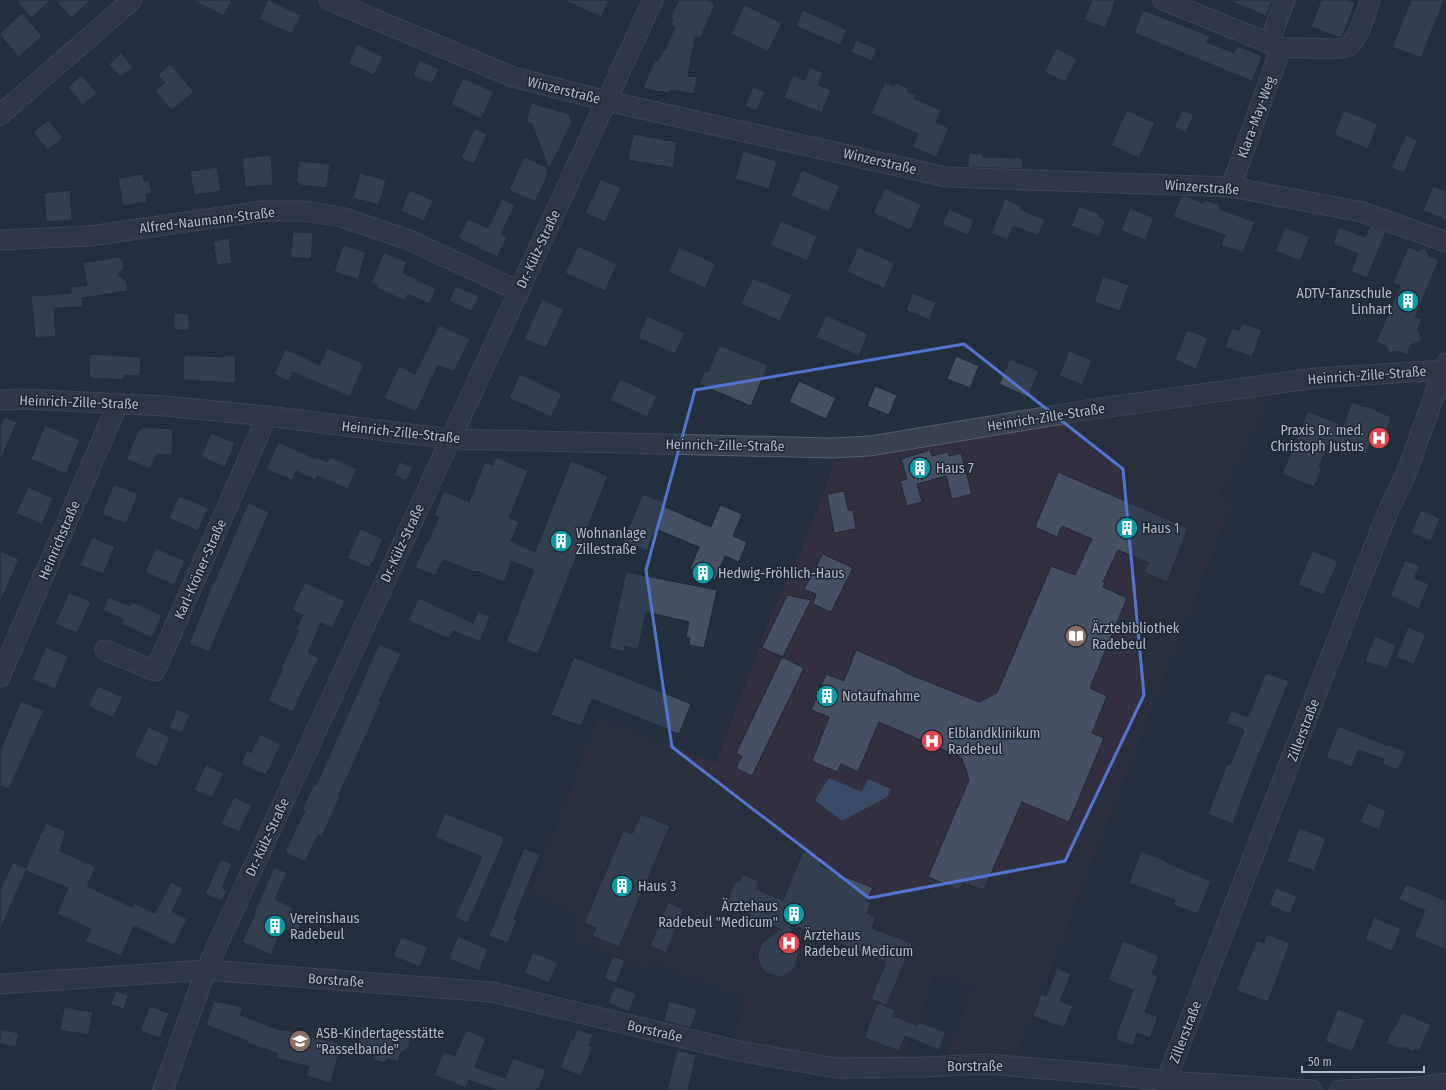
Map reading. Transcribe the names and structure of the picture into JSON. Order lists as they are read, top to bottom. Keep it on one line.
{"streets":{"street":["Winzerstraße","Klara-May-Weg","Alfred-Naumann-Straße","Dr.-Külz-Straße","Heinrich-Zille-Straße","Heinrichstraße","Karl-Kröner-Straße","Zillerstraße","Borstraße"]},"crossings":[["Winzerstraße","Klara-May-Weg"],["Winzerstraße","Dr.-Külz-Straße"],["Alfred-Naumann-Straße","Dr.-Külz-Straße"],["Dr.-Külz-Straße","Heinrich-Zille-Straße"],["Dr.-Külz-Straße","Borstraße"],["Heinrich-Zille-Straße","Heinrichstraße"],["Heinrich-Zille-Straße","Karl-Kröner-Straße"],["Heinrich-Zille-Straße","Zillerstraße"],["Zillerstraße","Borstraße"]],"places":{"building":["ADTV-Tanzschule Linhart","Haus 7","Haus 1","Wohnanlage Zillestraße","Hedwig-Fröhlich-Haus","Notaufnahme","Haus 3","Ärztehaus Radebeul \"Medicum\"","Vereinshaus Radebeul"],"hospital":["Praxis Dr. med. Christoph Justus","Elblandklinikum Radebeul","Ärztehaus Radebeul Medicum"],"library":["Ärztebibliothek Radebeul"],"school or university":["ASB-Kindertagesstätte \"Rasselbande\""]},"scale_bar":"50 m"}
